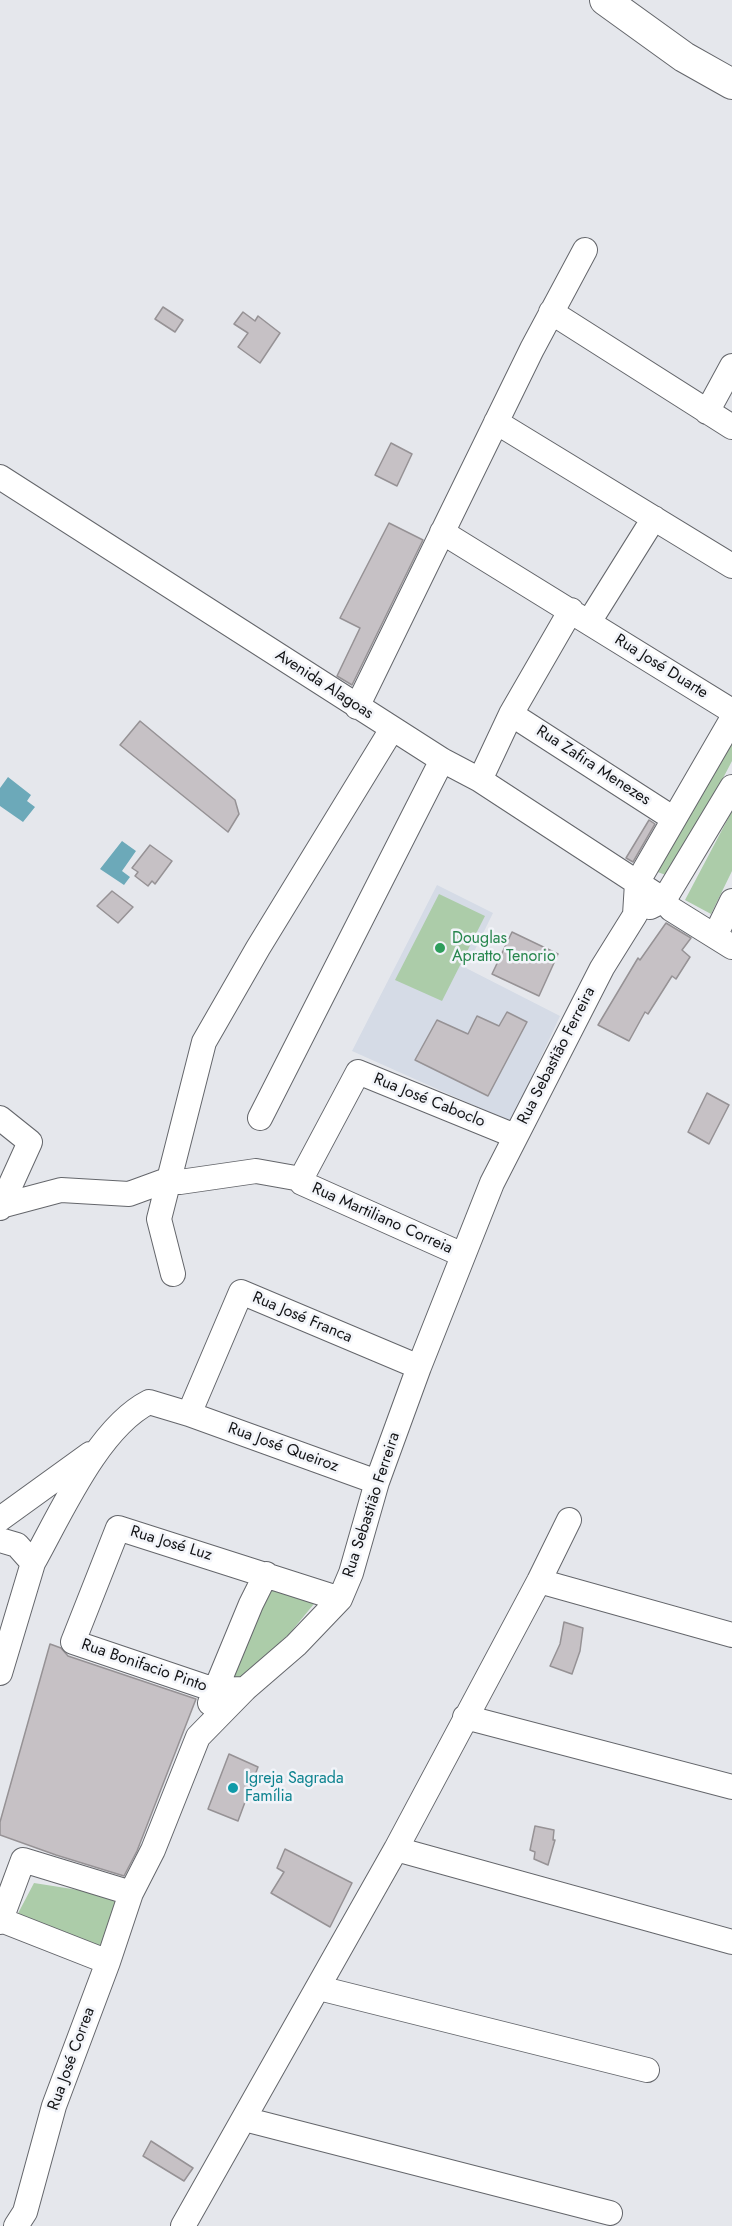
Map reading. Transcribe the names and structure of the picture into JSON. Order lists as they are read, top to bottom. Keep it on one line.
{"streets":{"street":["Rua José Duarte","Avenida Alagoas","Rua Zafira Menezes","Rua Sebastião Ferreira","Rua José Caboclo","Rua Martiliano Correia","Rua José Franca","Rua José Queiroz","Rua José Luz","Rua Bonifacio Pinto","Rua José Correa"]},"crossings":[["Avenida Alagoas","Rua Sebastião Ferreira"],["Rua Sebastião Ferreira","Rua José Caboclo"],["Rua Sebastião Ferreira","Rua Martiliano Correia"],["Rua Sebastião Ferreira","Rua José Franca"],["Rua Sebastião Ferreira","Rua José Queiroz"],["Rua Sebastião Ferreira","Rua José Luz"],["Rua Sebastião Ferreira","Rua Bonifacio Pinto"],["Rua Sebastião Ferreira","Rua José Correa"],["Rua José Caboclo","Rua Martiliano Correia"],["Rua José Franca","Rua José Queiroz"],["Rua José Luz","Rua Bonifacio Pinto"]],"places":["Douglas Apratto Tenorio","Igreja Sagrada Família"]}
